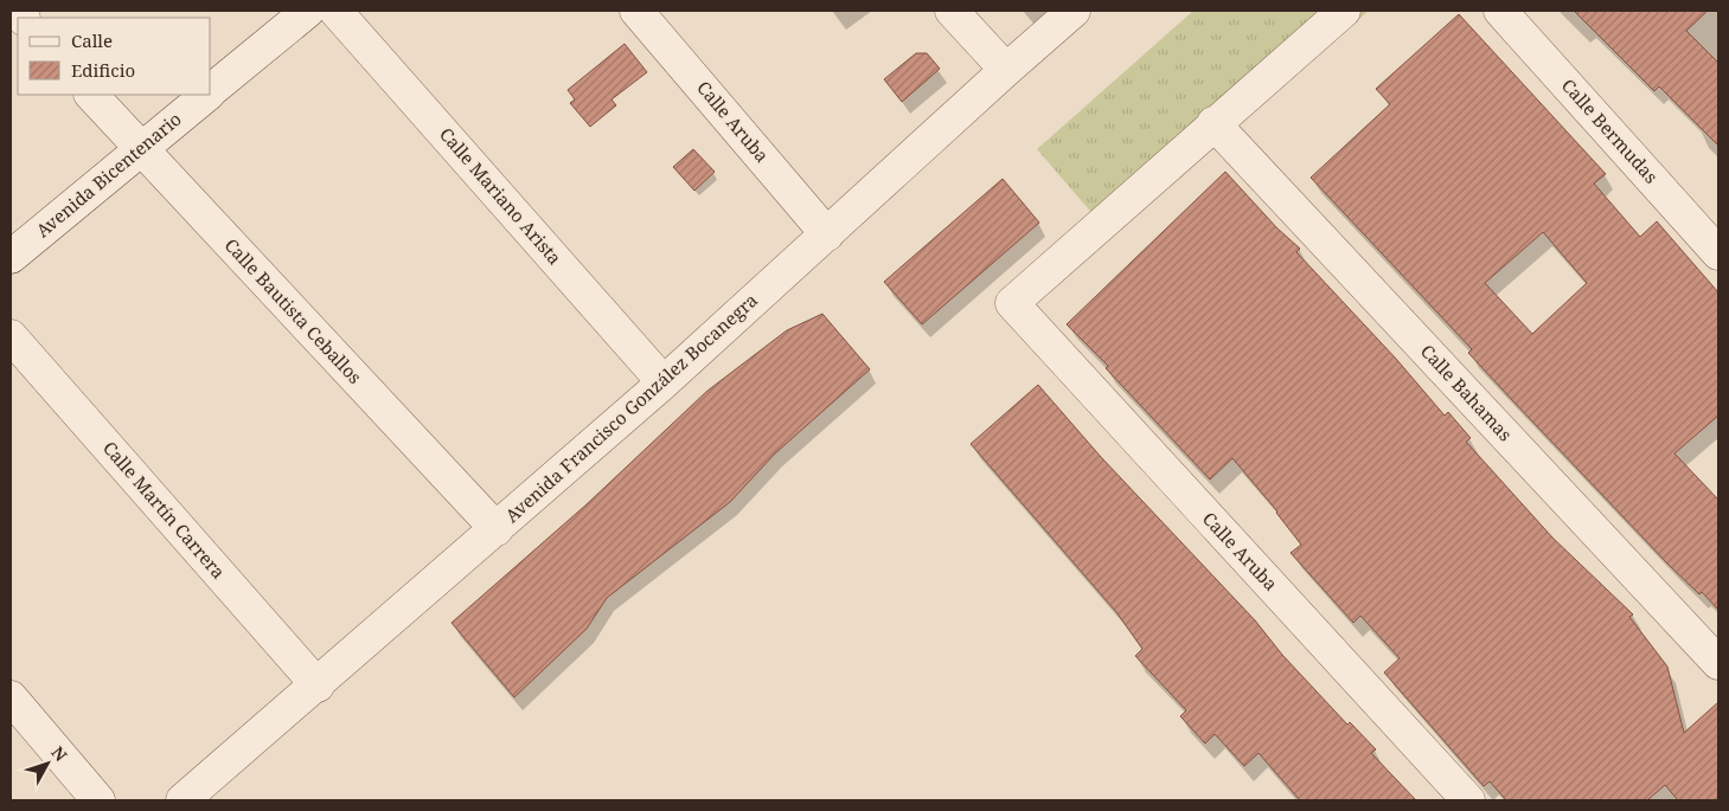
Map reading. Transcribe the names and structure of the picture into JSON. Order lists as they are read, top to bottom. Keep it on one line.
{"streets":{"street":["Calle Aruba","Calle Bermudas","Avenida Bicentenario","Calle Mariano Arista","Calle Bautista Ceballos","Calle Bahamas","Avenida Francisco González Bocanegra","Calle Martín Carrera"]},"crossings":[["Calle Aruba","Calle Bahamas"],["Calle Aruba","Avenida Francisco González Bocanegra"],["Avenida Bicentenario","Calle Bautista Ceballos"],["Calle Mariano Arista","Avenida Francisco González Bocanegra"],["Calle Bautista Ceballos","Avenida Francisco González Bocanegra"],["Avenida Francisco González Bocanegra","Calle Martín Carrera"]],"legend":["Calle","Edificio"],"north":"top right"}
